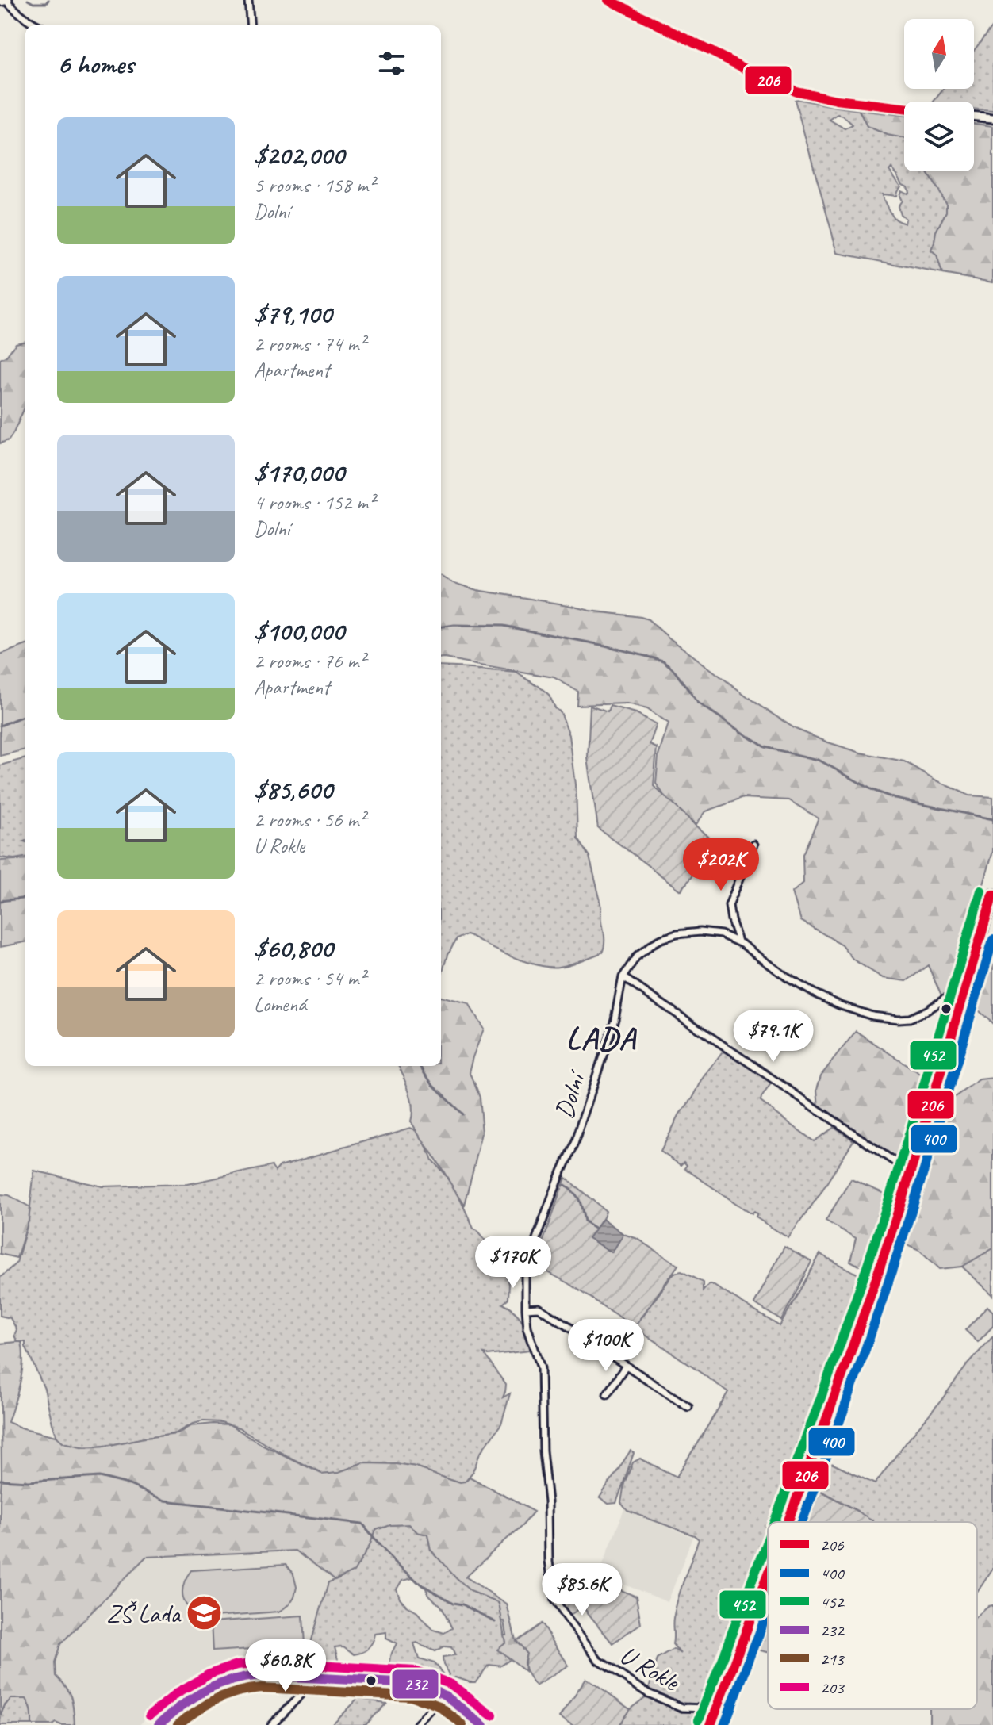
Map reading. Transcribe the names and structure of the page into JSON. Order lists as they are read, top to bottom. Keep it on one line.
{"streets":{"street":["Dolní","U Rokle"]},"crossings":[["Dolní","U Rokle"]],"districts":["LADA"],"places":{"school or university":["ZŠ Lada"]},"lines":["transit line 206","transit line 452","transit line 400","transit line 203","transit line 232","transit line 213"],"legend":["206","400","452","232","213","203"],"north":"top","page":{"heading":"6 homes","list":[{"name":"$202,000","note":"5 rooms · 158 m² · Dolní"},{"name":"$79,100","note":"2 rooms · 74 m² · Apartment"},{"name":"$170,000","note":"4 rooms · 152 m² · Dolní"},{"name":"$100,000","note":"2 rooms · 76 m² · Apartment"},{"name":"$85,600","note":"2 rooms · 56 m² · U Rokle"},{"name":"$60,800","note":"2 rooms · 54 m² · Lomená"}],"price":["$202K","$79.1K","$170K","$100K","$85.6K","$60.8K"]}}
